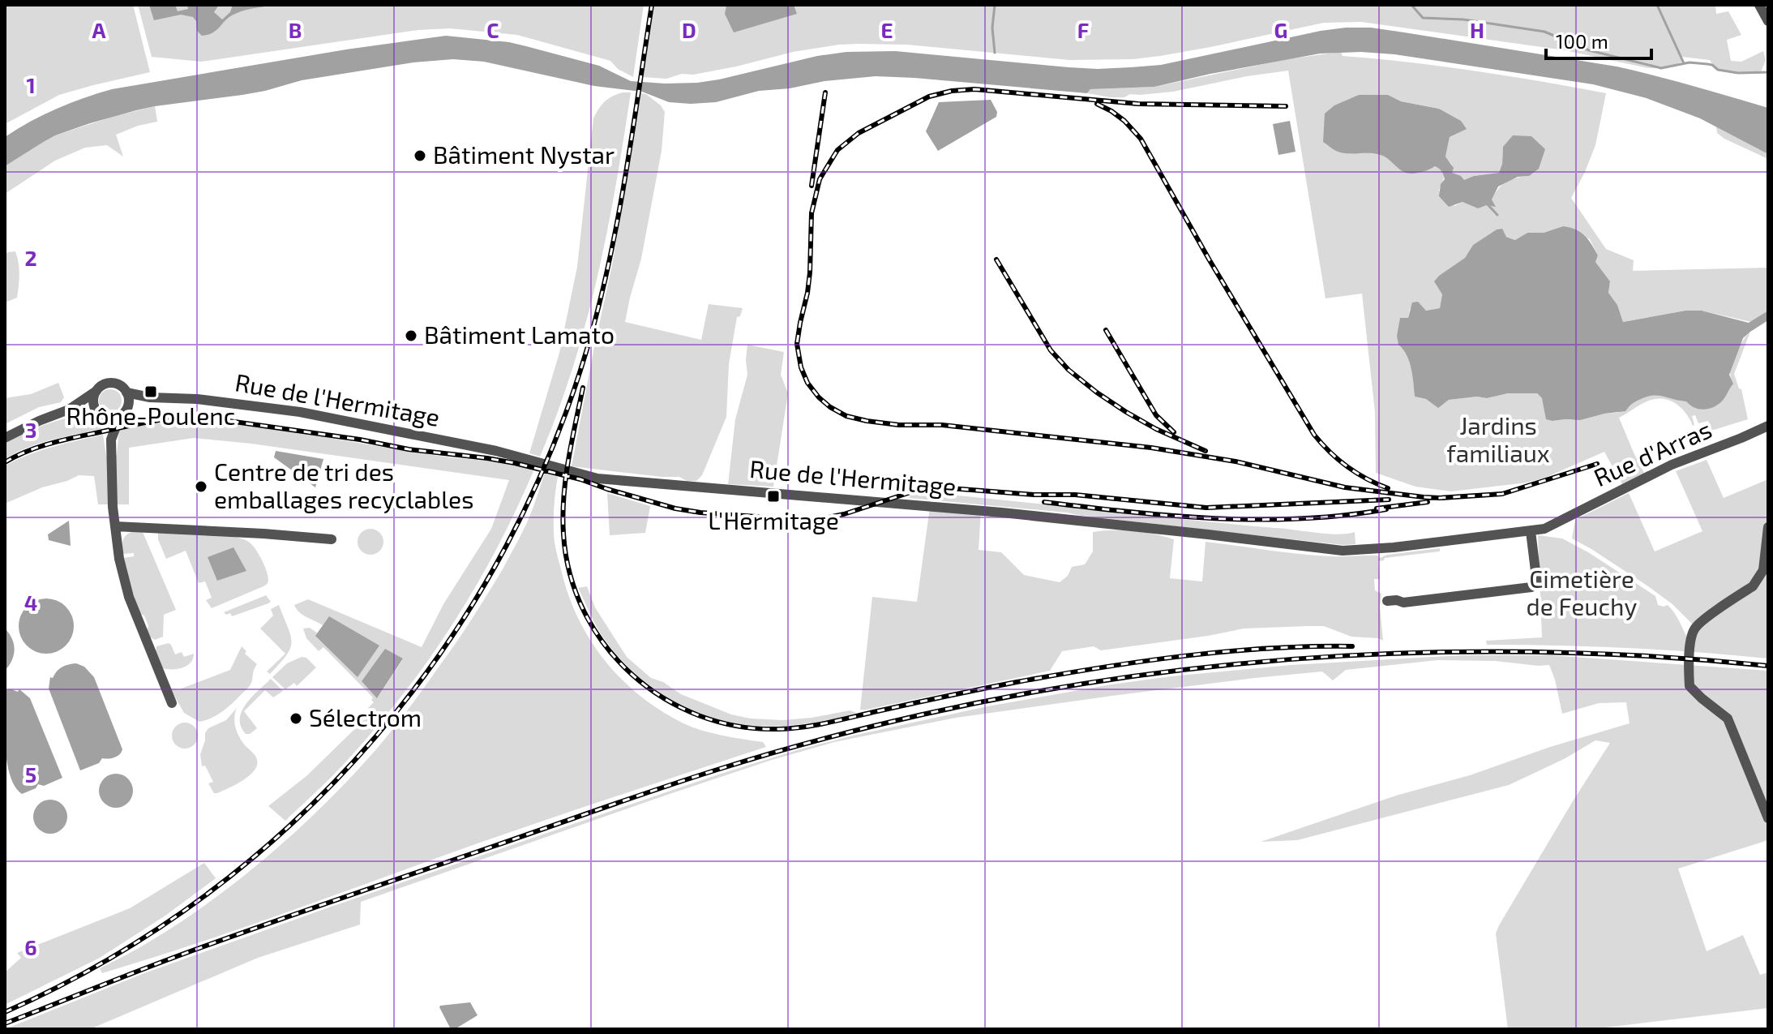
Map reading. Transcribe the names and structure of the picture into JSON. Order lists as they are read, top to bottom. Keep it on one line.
{"streets":{"street":["Rue de l'Hermitage","Rue d'Arras"]},"crossings":[["Rue de l'Hermitage","Rue d'Arras"]],"parks":["Jardins familiaux","Cimetière de Feuchy"],"places":{"other":["Bâtiment Nystar","Bâtiment Lamato","Centre de tri des emballages recyclables","Sélectrom"],"transit":["Rhône-Poulenc","L'Hermitage"]},"scale_bar":"100 m","grid":{"columns":["A","B","C","D","E","F","G","H"],"rows":["1","2","3","4","5","6"]}}
